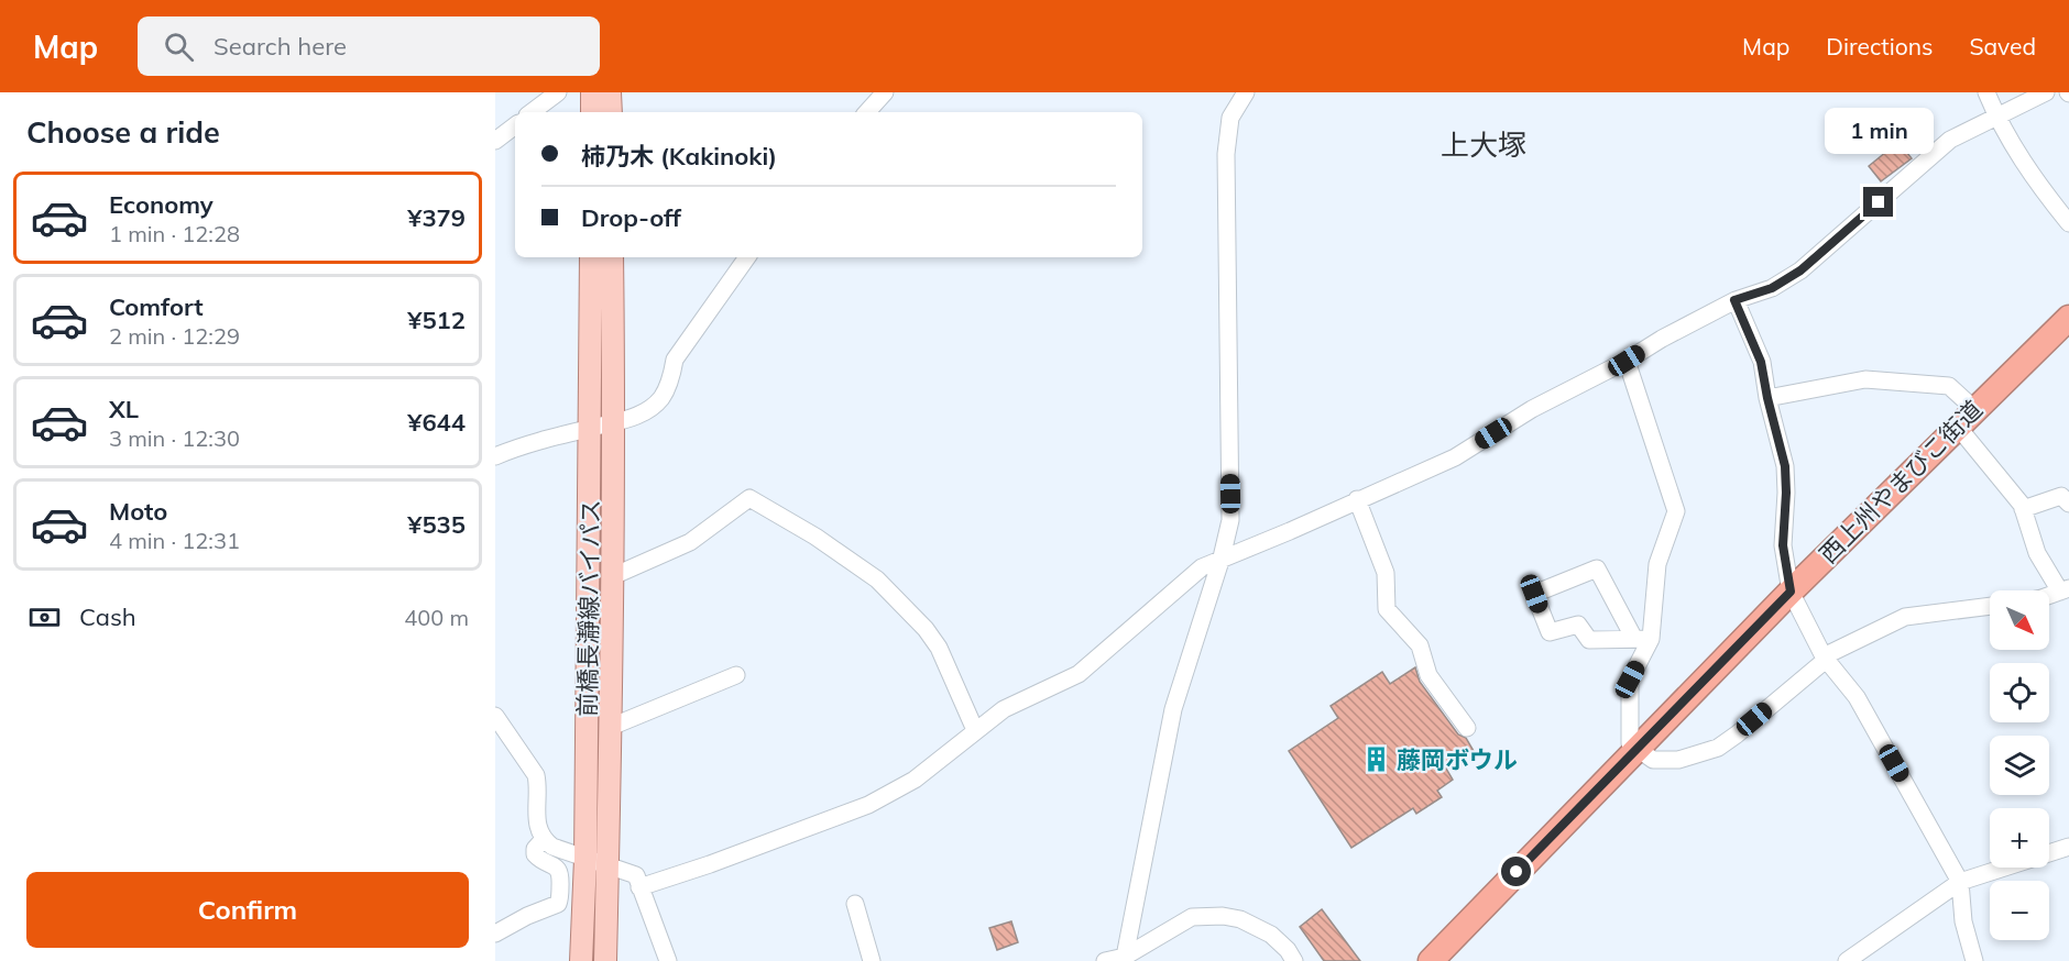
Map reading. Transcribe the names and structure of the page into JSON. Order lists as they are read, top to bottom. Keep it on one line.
{"streets":{"highway":["西上州やまびこ街道"],"main road":["前橋長瀞線バイパス"]},"districts":["上大塚"],"places":{"building":["藤岡ボウル"]},"north":"bottom right","page":{"header":"Map","search":"Search here","nav":["Map","Directions","Saved"],"heading":"Choose a ride","bubble":"1 min","banner":["柿乃木 (Kakinoki)","Drop-off"],"list":[{"name":"Economy","note":"1 min · 12:28","value":"¥379"},{"name":"Comfort","note":"2 min · 12:29","value":"¥512"},{"name":"XL","note":"3 min · 12:30","value":"¥644"},{"name":"Moto","note":"4 min · 12:31","value":"¥535"}],"pay":["Cash","400 m"],"map_buttons":["+","−"],"buttons":"Confirm"}}
